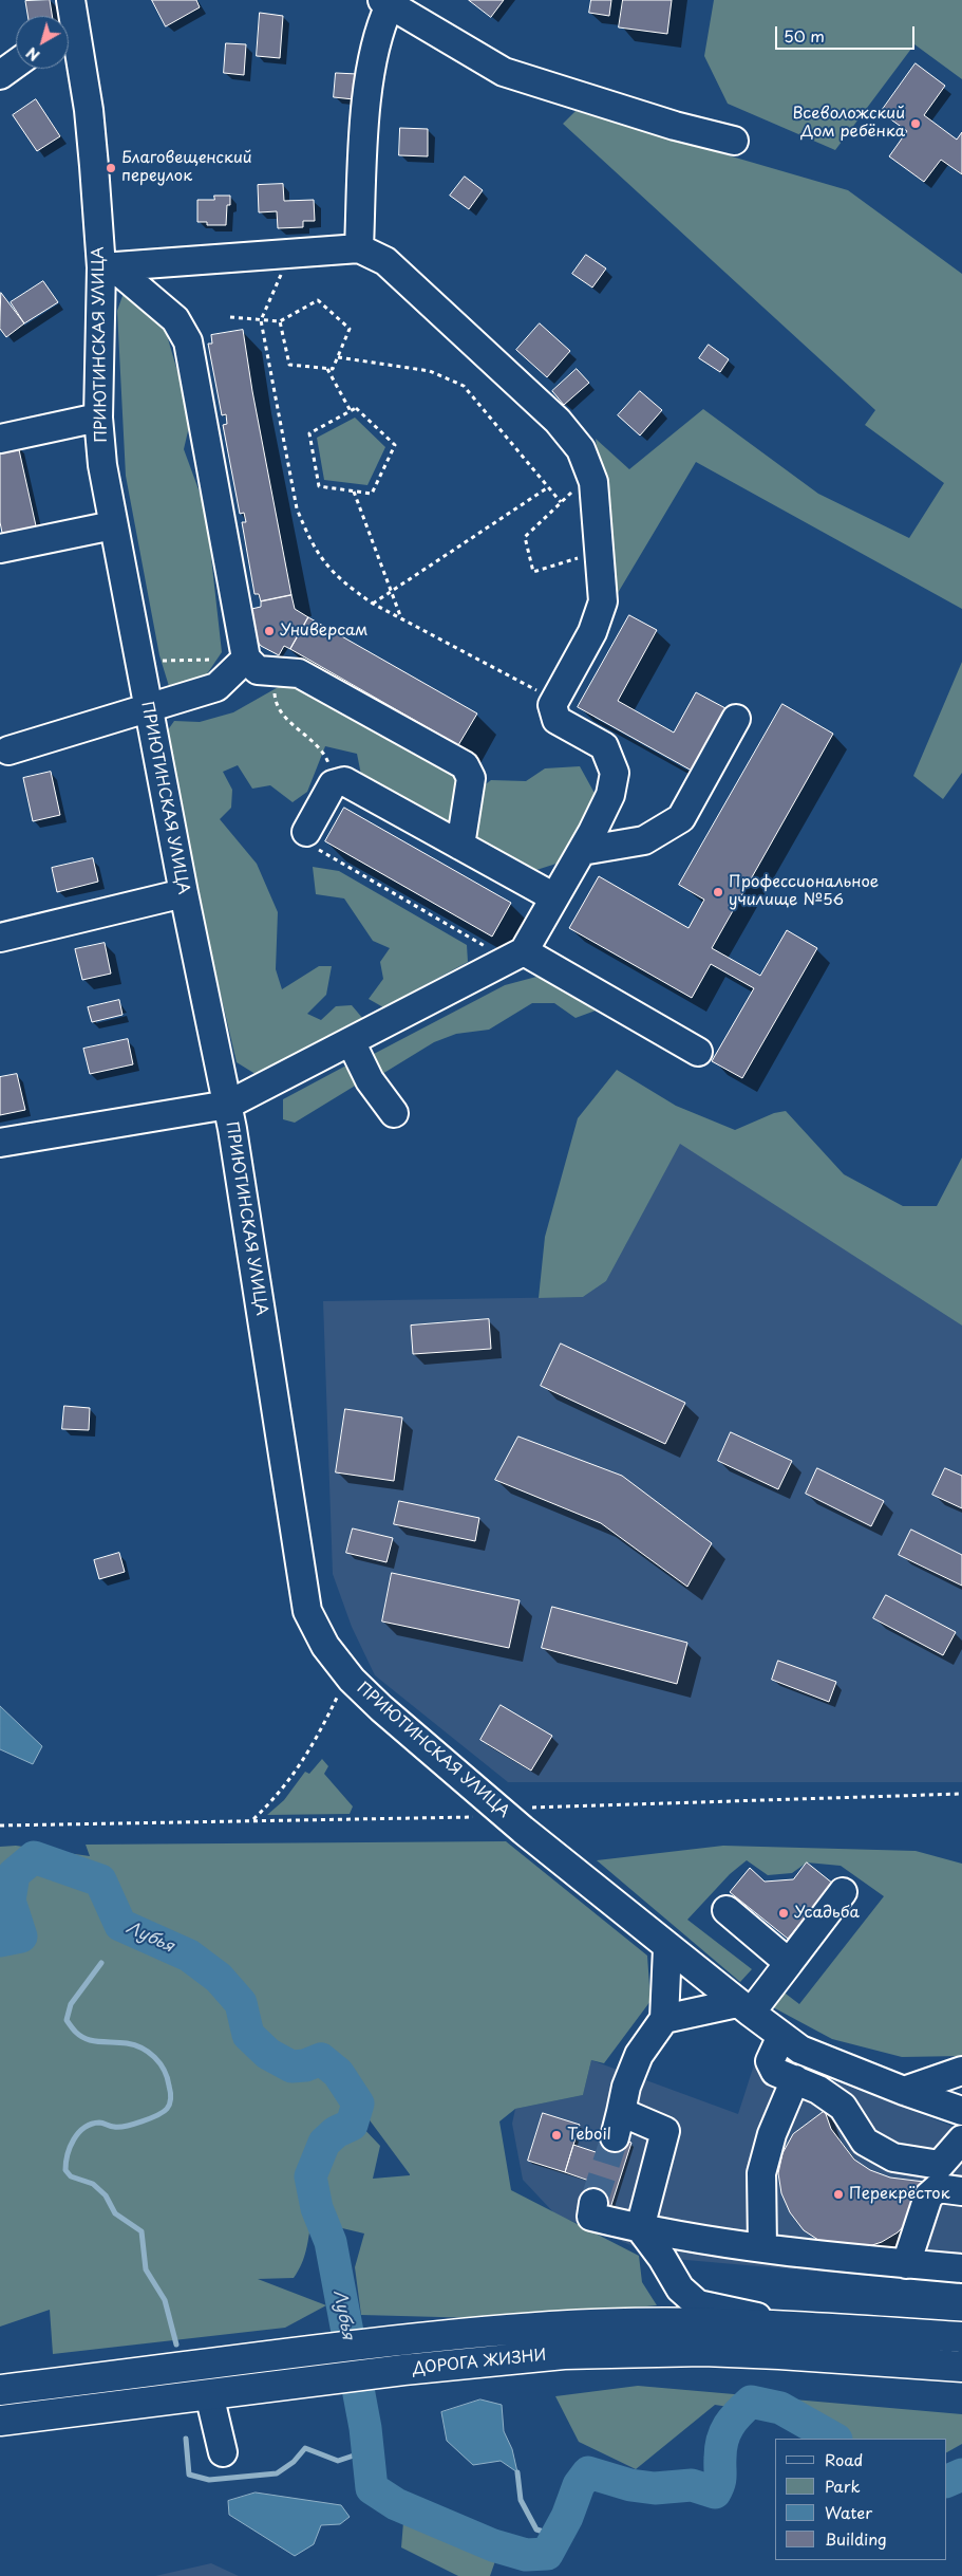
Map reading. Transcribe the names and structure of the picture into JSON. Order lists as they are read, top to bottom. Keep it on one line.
{"streets":{"main road":["ДОРОГА ЖИЗНИ"],"street":["ПРИЮТИНСКАЯ УЛИЦА"]},"water":["Лубья"],"places":["Всеволожский Дом ребёнка","Благовещенский переулок","Универсам","Профессиональное училище №56","Усадьба","Teboil","Перекрёсток"],"legend":["Road","Park","Water","Building"],"scale_bar":"50 m","north":"bottom left"}
